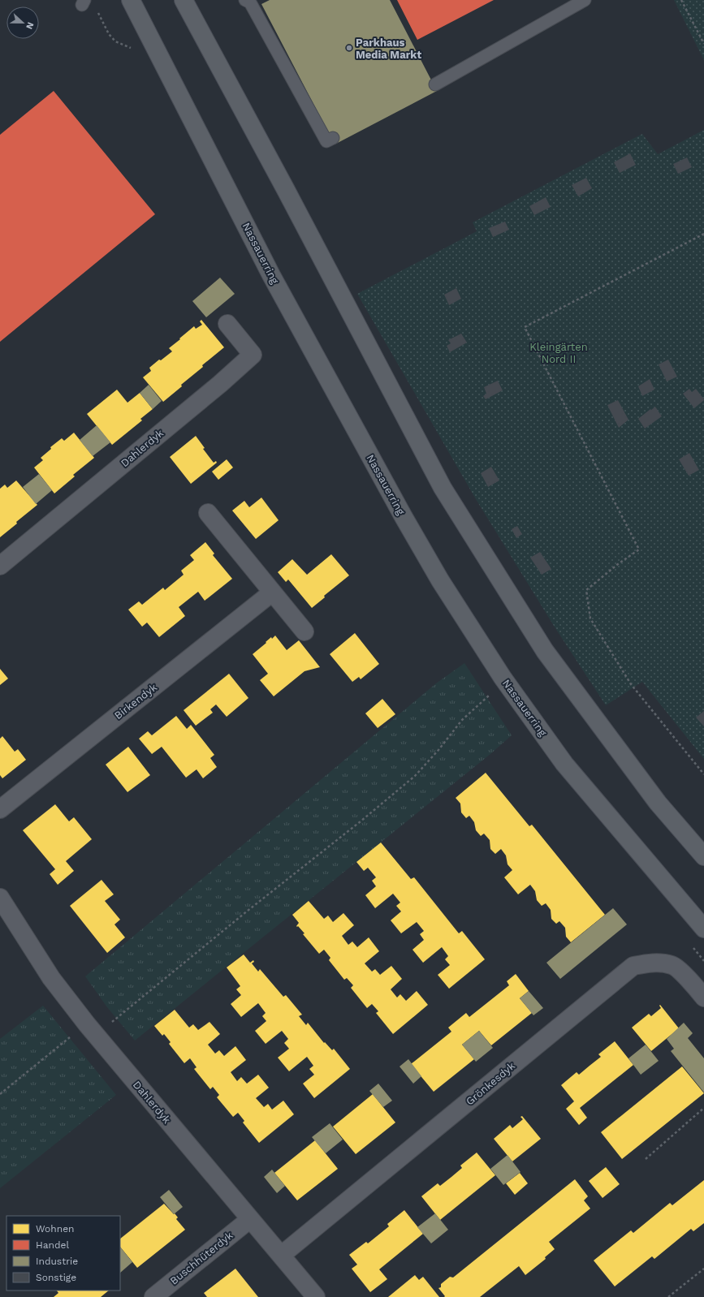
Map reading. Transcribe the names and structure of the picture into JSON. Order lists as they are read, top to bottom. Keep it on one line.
{"streets":{"main road":["Nassauerring"],"street":["Dahlerdyk","Birkendyk","Grönkesdyk","Buschhüterdyk"]},"crossings":[["Dahlerdyk","Grönkesdyk"],["Dahlerdyk","Buschhüterdyk"]],"parks":["Kleingärten Nord II"],"places":["Parkhaus Media Markt"],"legend":["Wohnen","Handel","Industrie","Sonstige"],"north":"right"}
